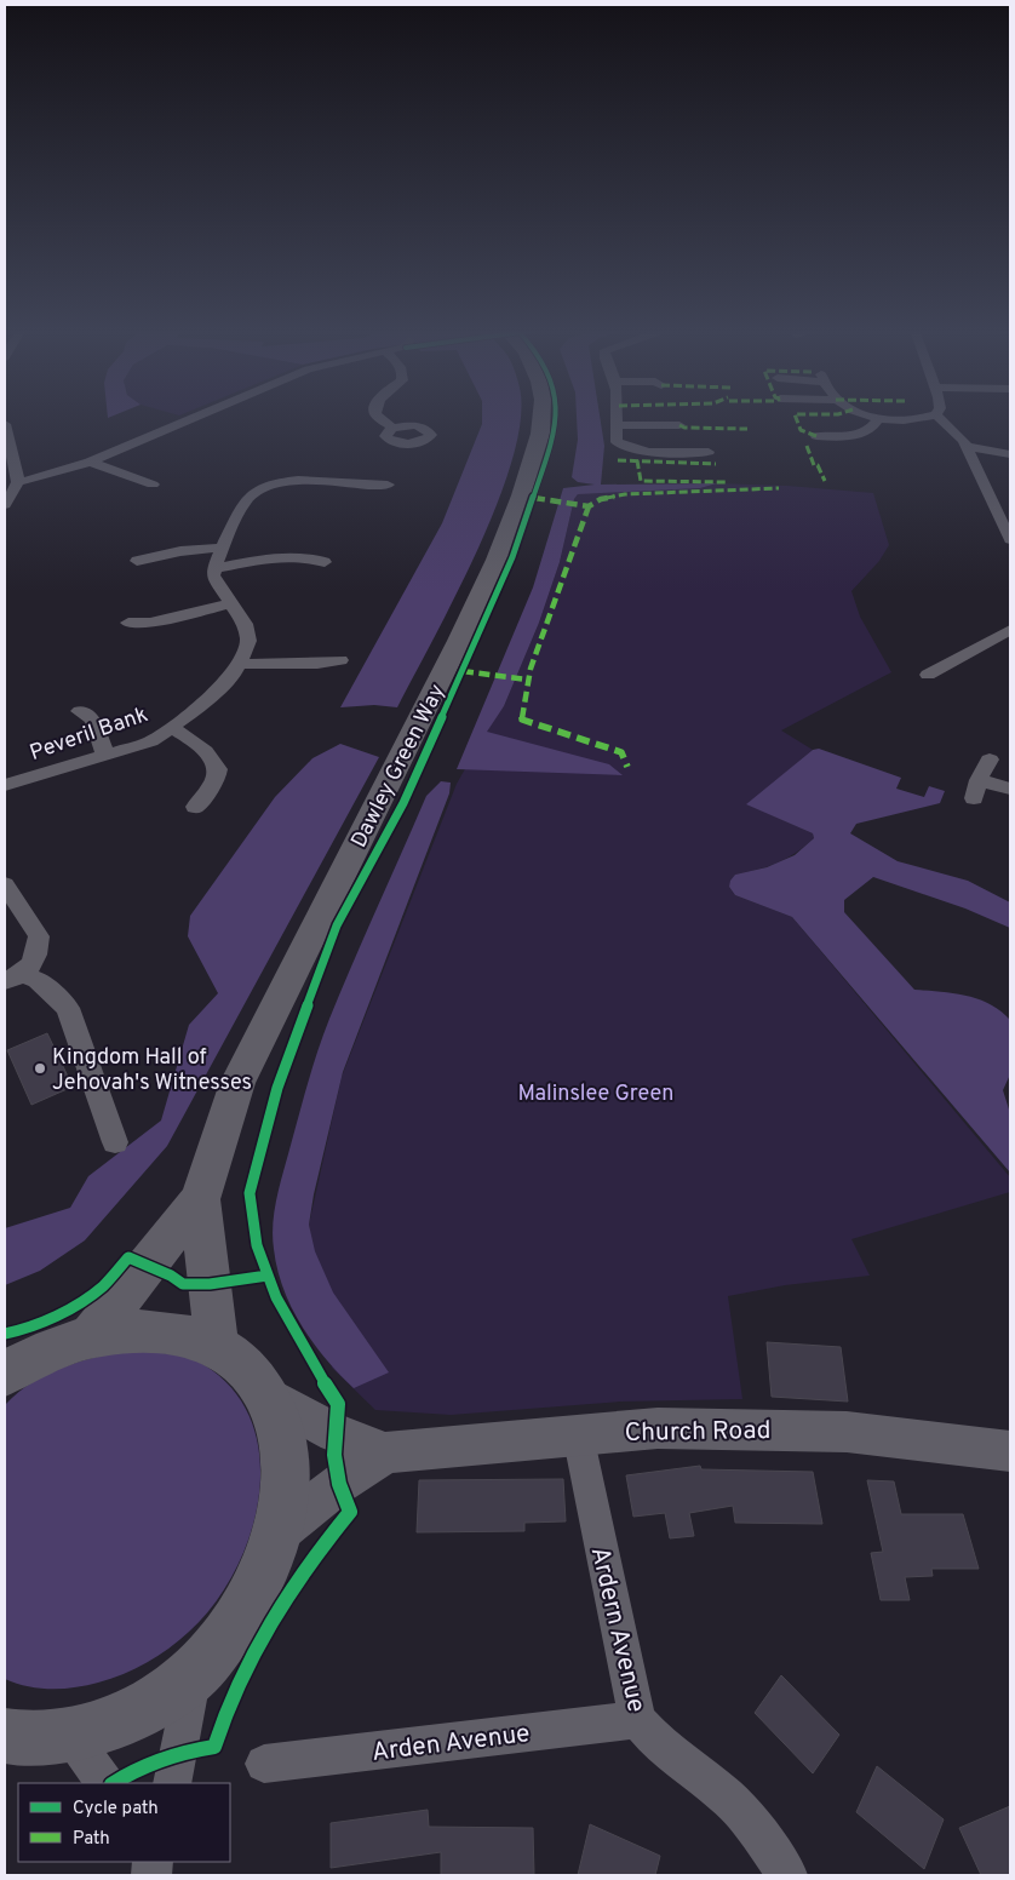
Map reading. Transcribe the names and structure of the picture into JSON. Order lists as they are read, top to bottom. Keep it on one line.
{"streets":{"main road":["Dawley Green Way"],"street":["Peveril Bank","Church Road","Ardern Avenue","Arden Avenue"]},"crossings":[["Church Road","Ardern Avenue"],["Ardern Avenue","Arden Avenue"]],"parks":["Malinslee Green"],"places":["Kingdom Hall of Jehovah's Witnesses"],"legend":["Cycle path","Path"]}
